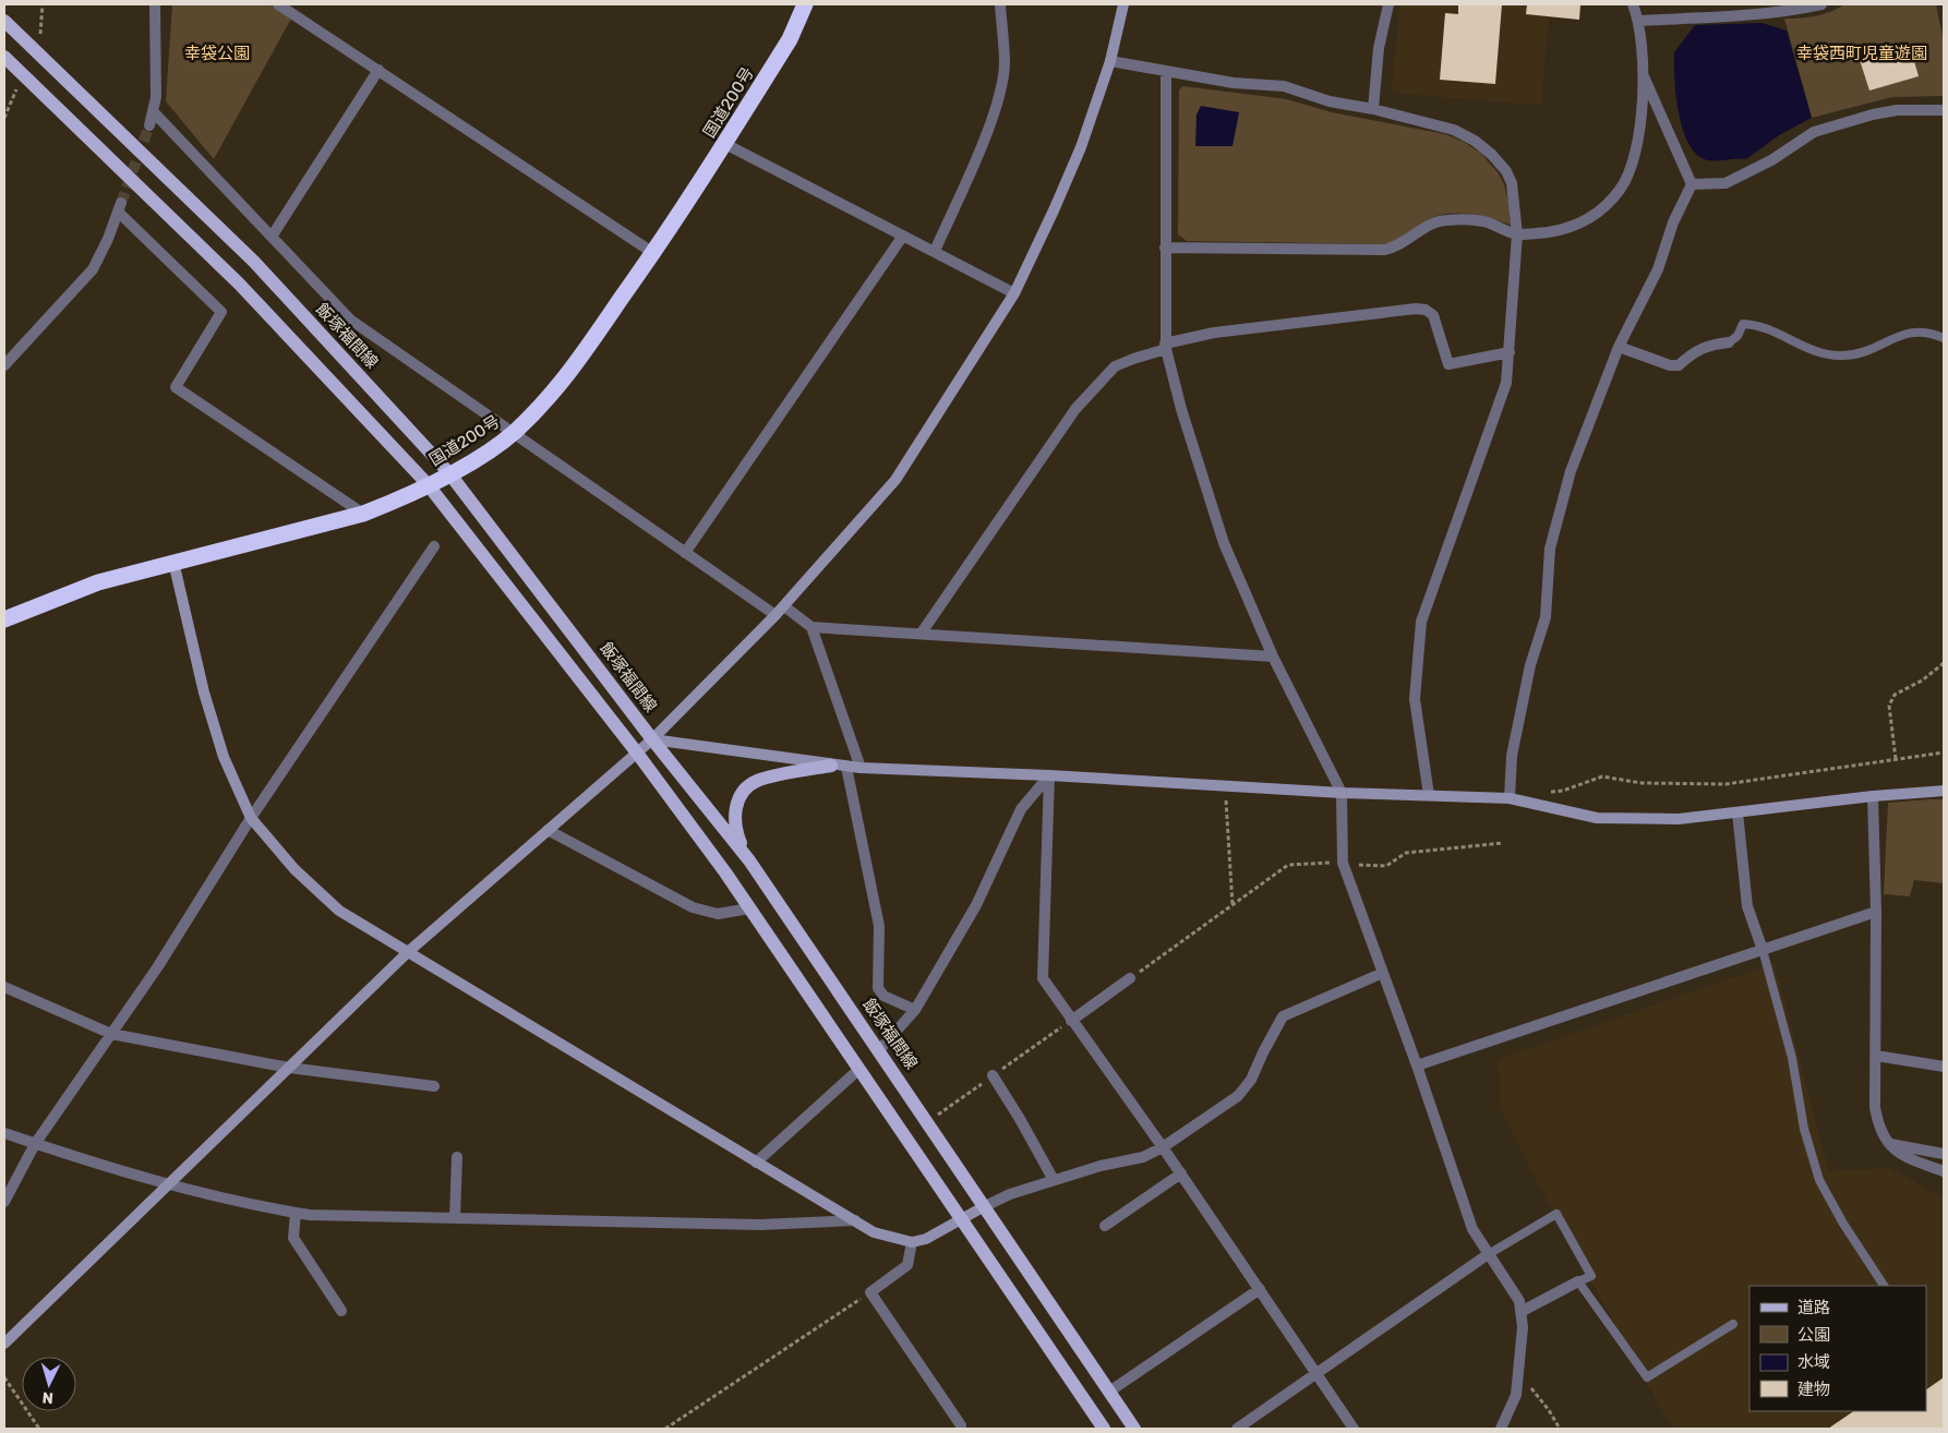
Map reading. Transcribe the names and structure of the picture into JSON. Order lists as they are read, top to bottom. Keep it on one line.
{"streets":{"highway":["国道200号"],"main road":["飯塚福間線"]},"crossings":[["国道200号","飯塚福間線"]],"parks":["幸袋公園","幸袋西町児童遊園"],"legend":["道路","公園","水域","建物"],"north":"bottom"}
